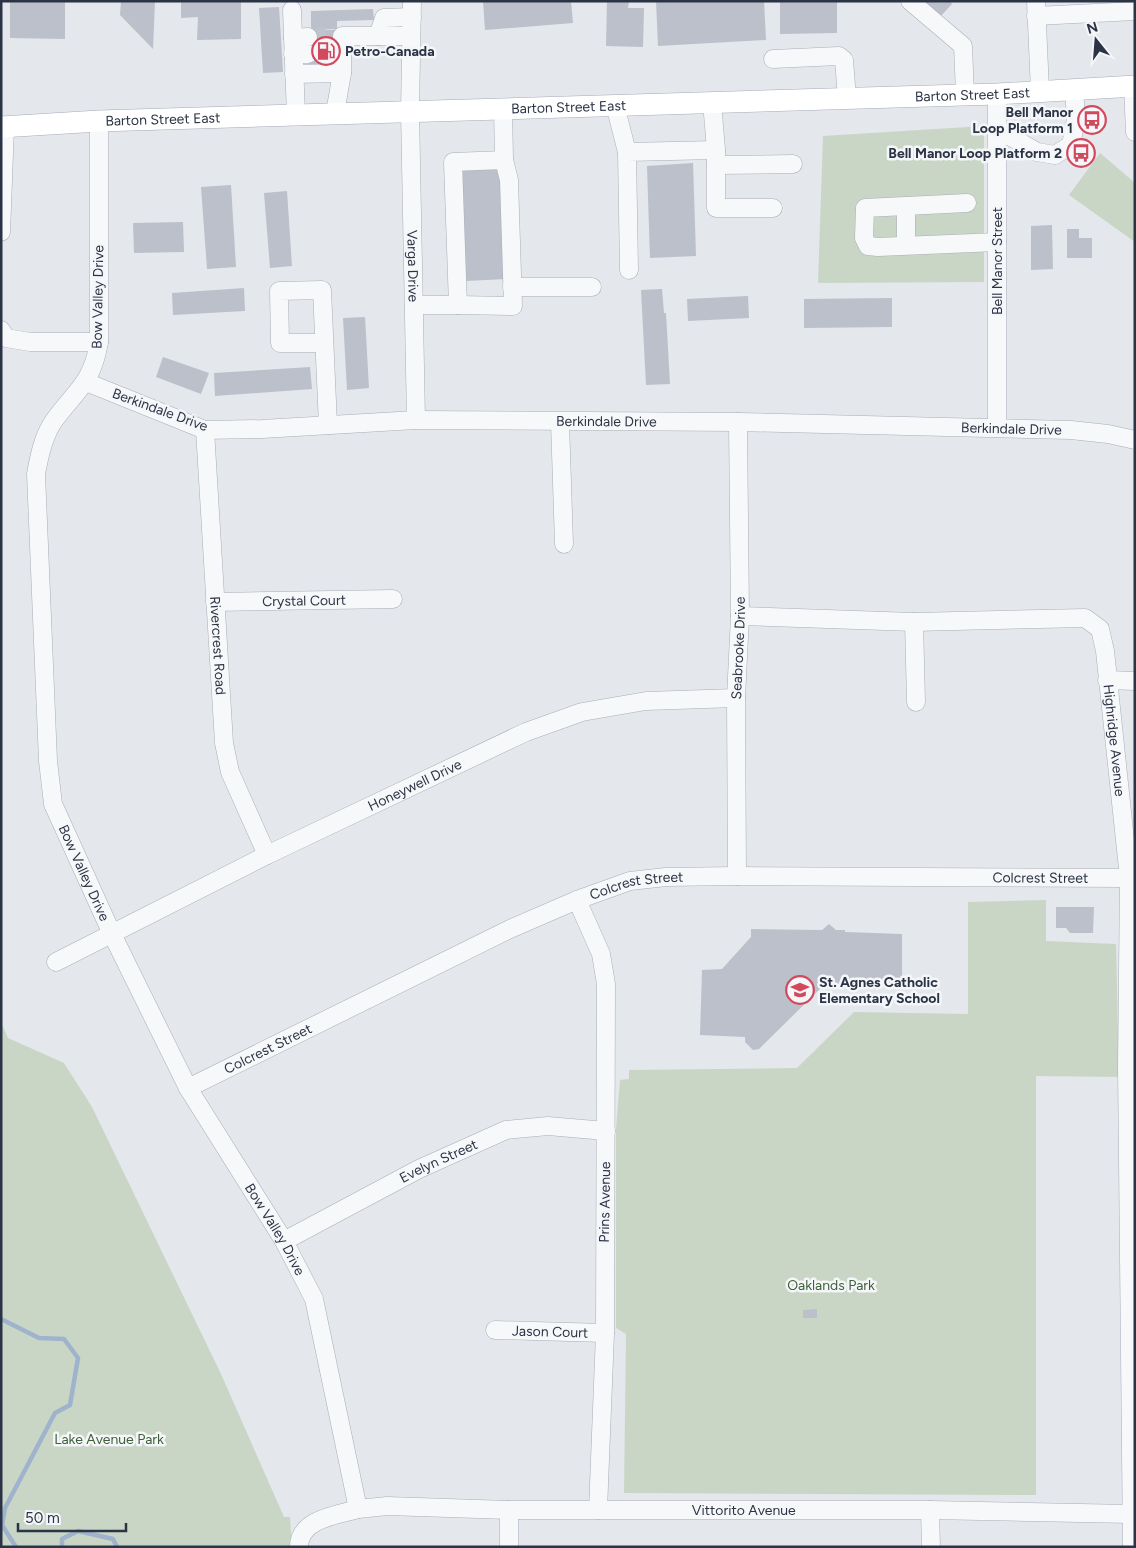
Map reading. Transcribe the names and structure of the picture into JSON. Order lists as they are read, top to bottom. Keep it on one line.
{"streets":{"main road":["Barton Street East"],"street":["Bell Manor Street","Varga Drive","Bow Valley Drive","Berkindale Drive","Crystal Court","Rivercrest Road","Seabrooke Drive","Highridge Avenue","Honeywell Drive","Colcrest Street","Evelyn Street","Prins Avenue","Jason Court","Vittorito Avenue"]},"crossings":[["Barton Street East","Bell Manor Street"],["Barton Street East","Varga Drive"],["Barton Street East","Bow Valley Drive"],["Bell Manor Street","Berkindale Drive"],["Varga Drive","Berkindale Drive"],["Bow Valley Drive","Berkindale Drive"],["Bow Valley Drive","Honeywell Drive"],["Bow Valley Drive","Colcrest Street"],["Bow Valley Drive","Evelyn Street"],["Bow Valley Drive","Vittorito Avenue"],["Berkindale Drive","Rivercrest Road"],["Berkindale Drive","Seabrooke Drive"],["Crystal Court","Rivercrest Road"],["Rivercrest Road","Honeywell Drive"],["Seabrooke Drive","Highridge Avenue"],["Seabrooke Drive","Honeywell Drive"],["Seabrooke Drive","Colcrest Street"],["Highridge Avenue","Colcrest Street"],["Highridge Avenue","Vittorito Avenue"],["Colcrest Street","Prins Avenue"],["Evelyn Street","Prins Avenue"],["Prins Avenue","Jason Court"],["Prins Avenue","Vittorito Avenue"]],"parks":["Oaklands Park","Lake Avenue Park"],"places":{"fuel station":["Petro-Canada"],"bus stop":["Bell Manor Loop Platform 1","Bell Manor Loop Platform 2"],"school or university":["St. Agnes Catholic Elementary School"]},"scale_bar":"50 m","north":"top"}
